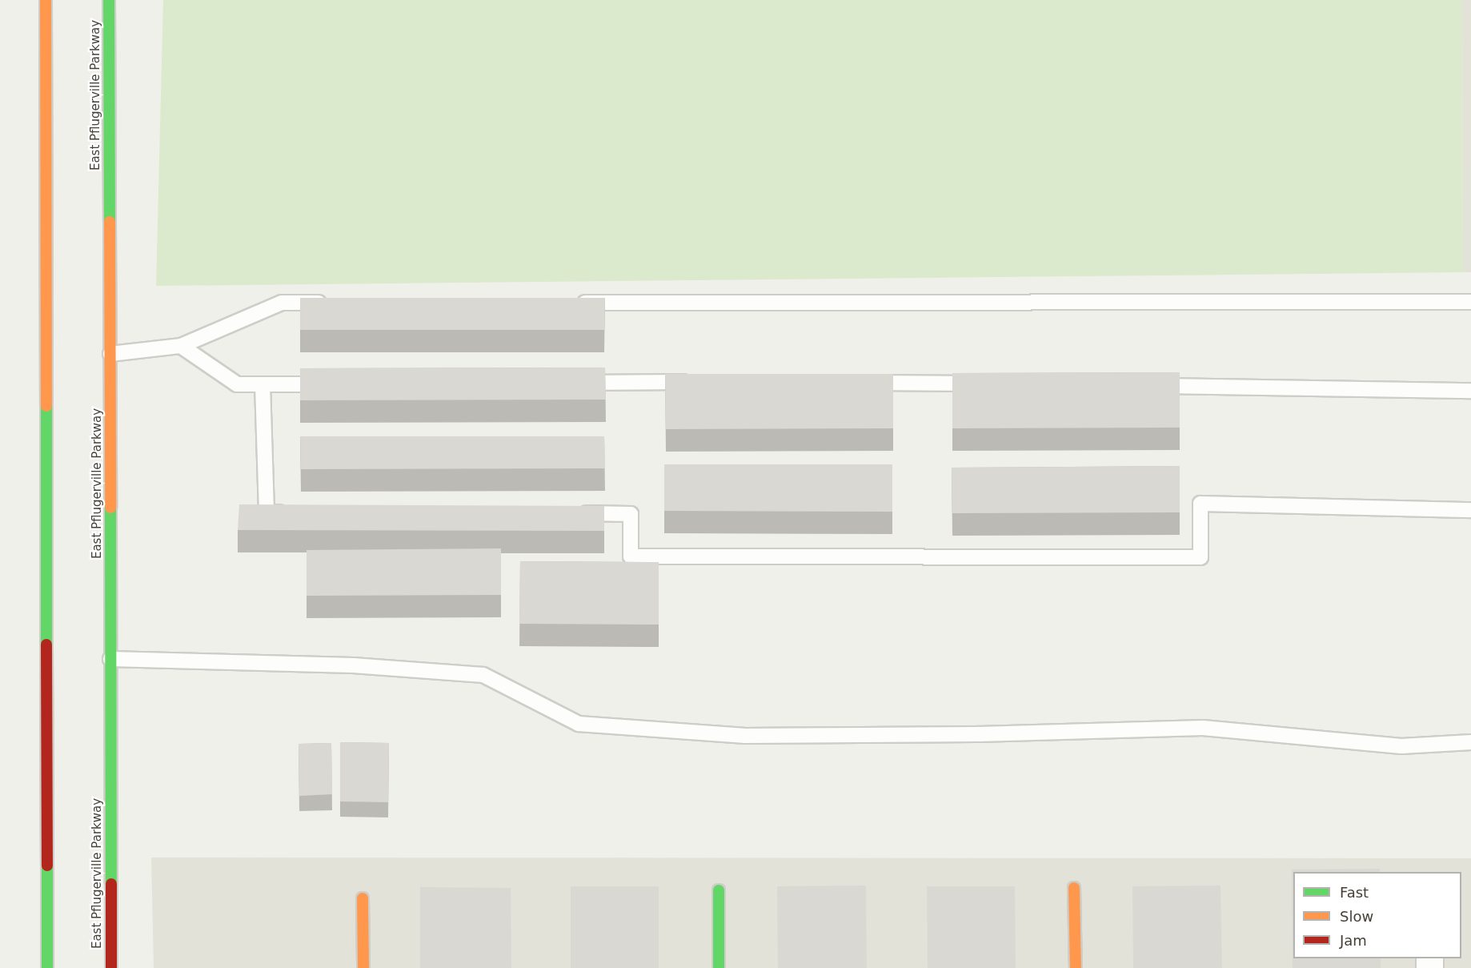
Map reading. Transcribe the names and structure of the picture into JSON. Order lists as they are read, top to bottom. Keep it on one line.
{"streets":{"main road":["East Pflugerville Parkway"]},"legend":["Fast","Slow","Jam"]}
